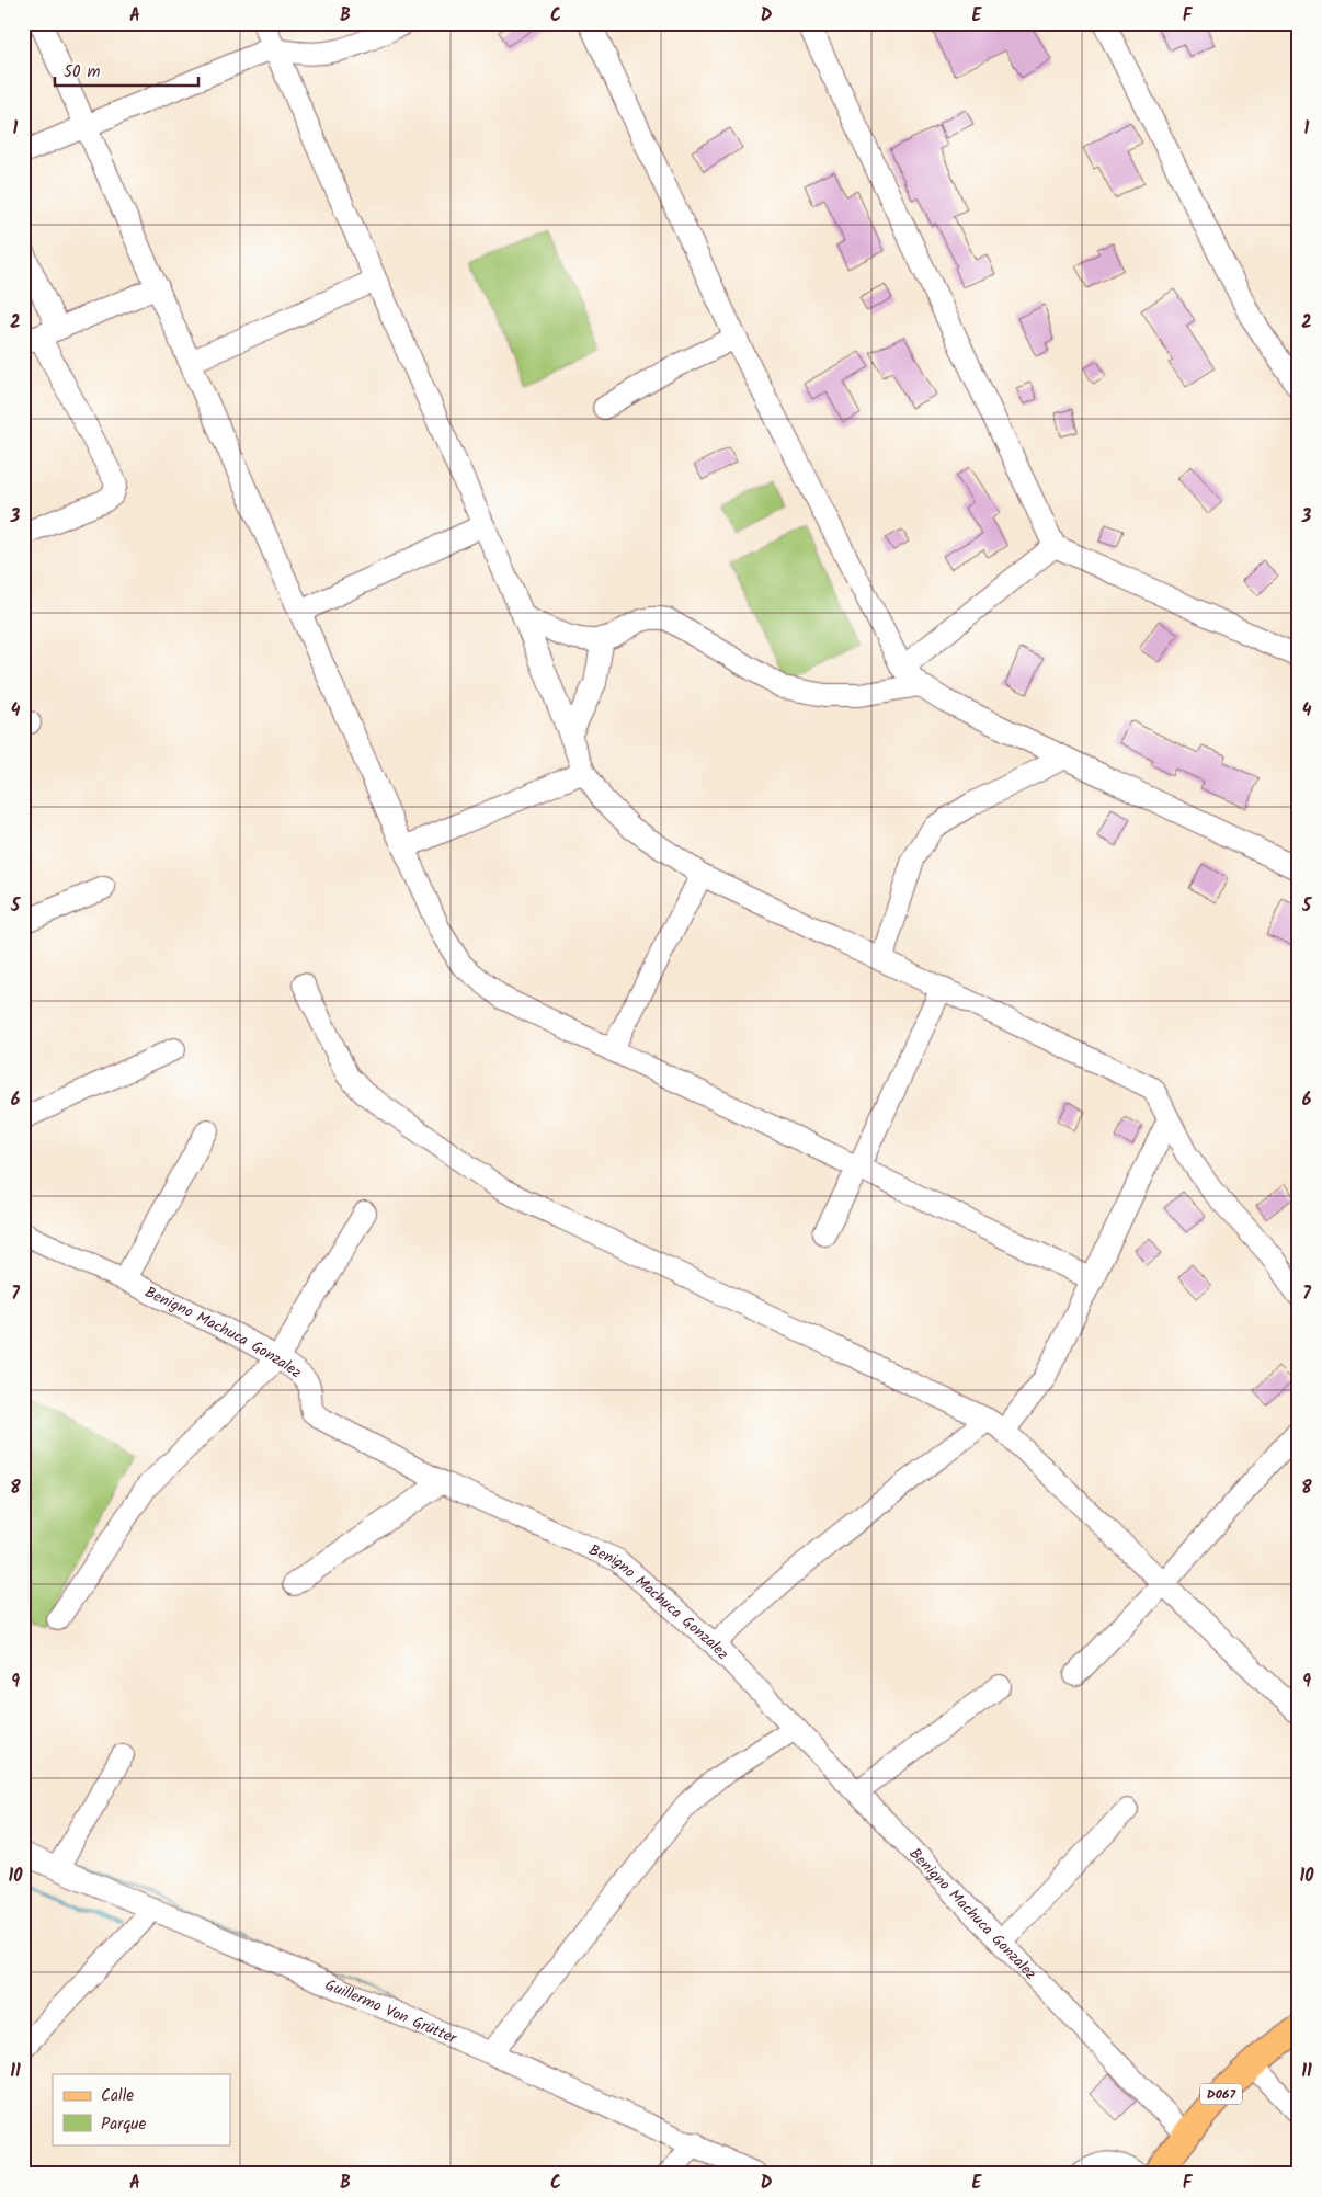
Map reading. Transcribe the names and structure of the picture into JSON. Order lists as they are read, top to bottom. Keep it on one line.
{"streets":{"main road":["D067"],"street":["Benigno Machuca Gonzalez","Guillermo Von Grütter"]},"crossings":[["Benigno Machuca Gonzalez","D067"]],"legend":["Calle","Parque"],"scale_bar":"50 m","grid":{"columns":["A","B","C","D","E","F"],"rows":["1","2","3","4","5","6","7","8","9","10","11"]}}
